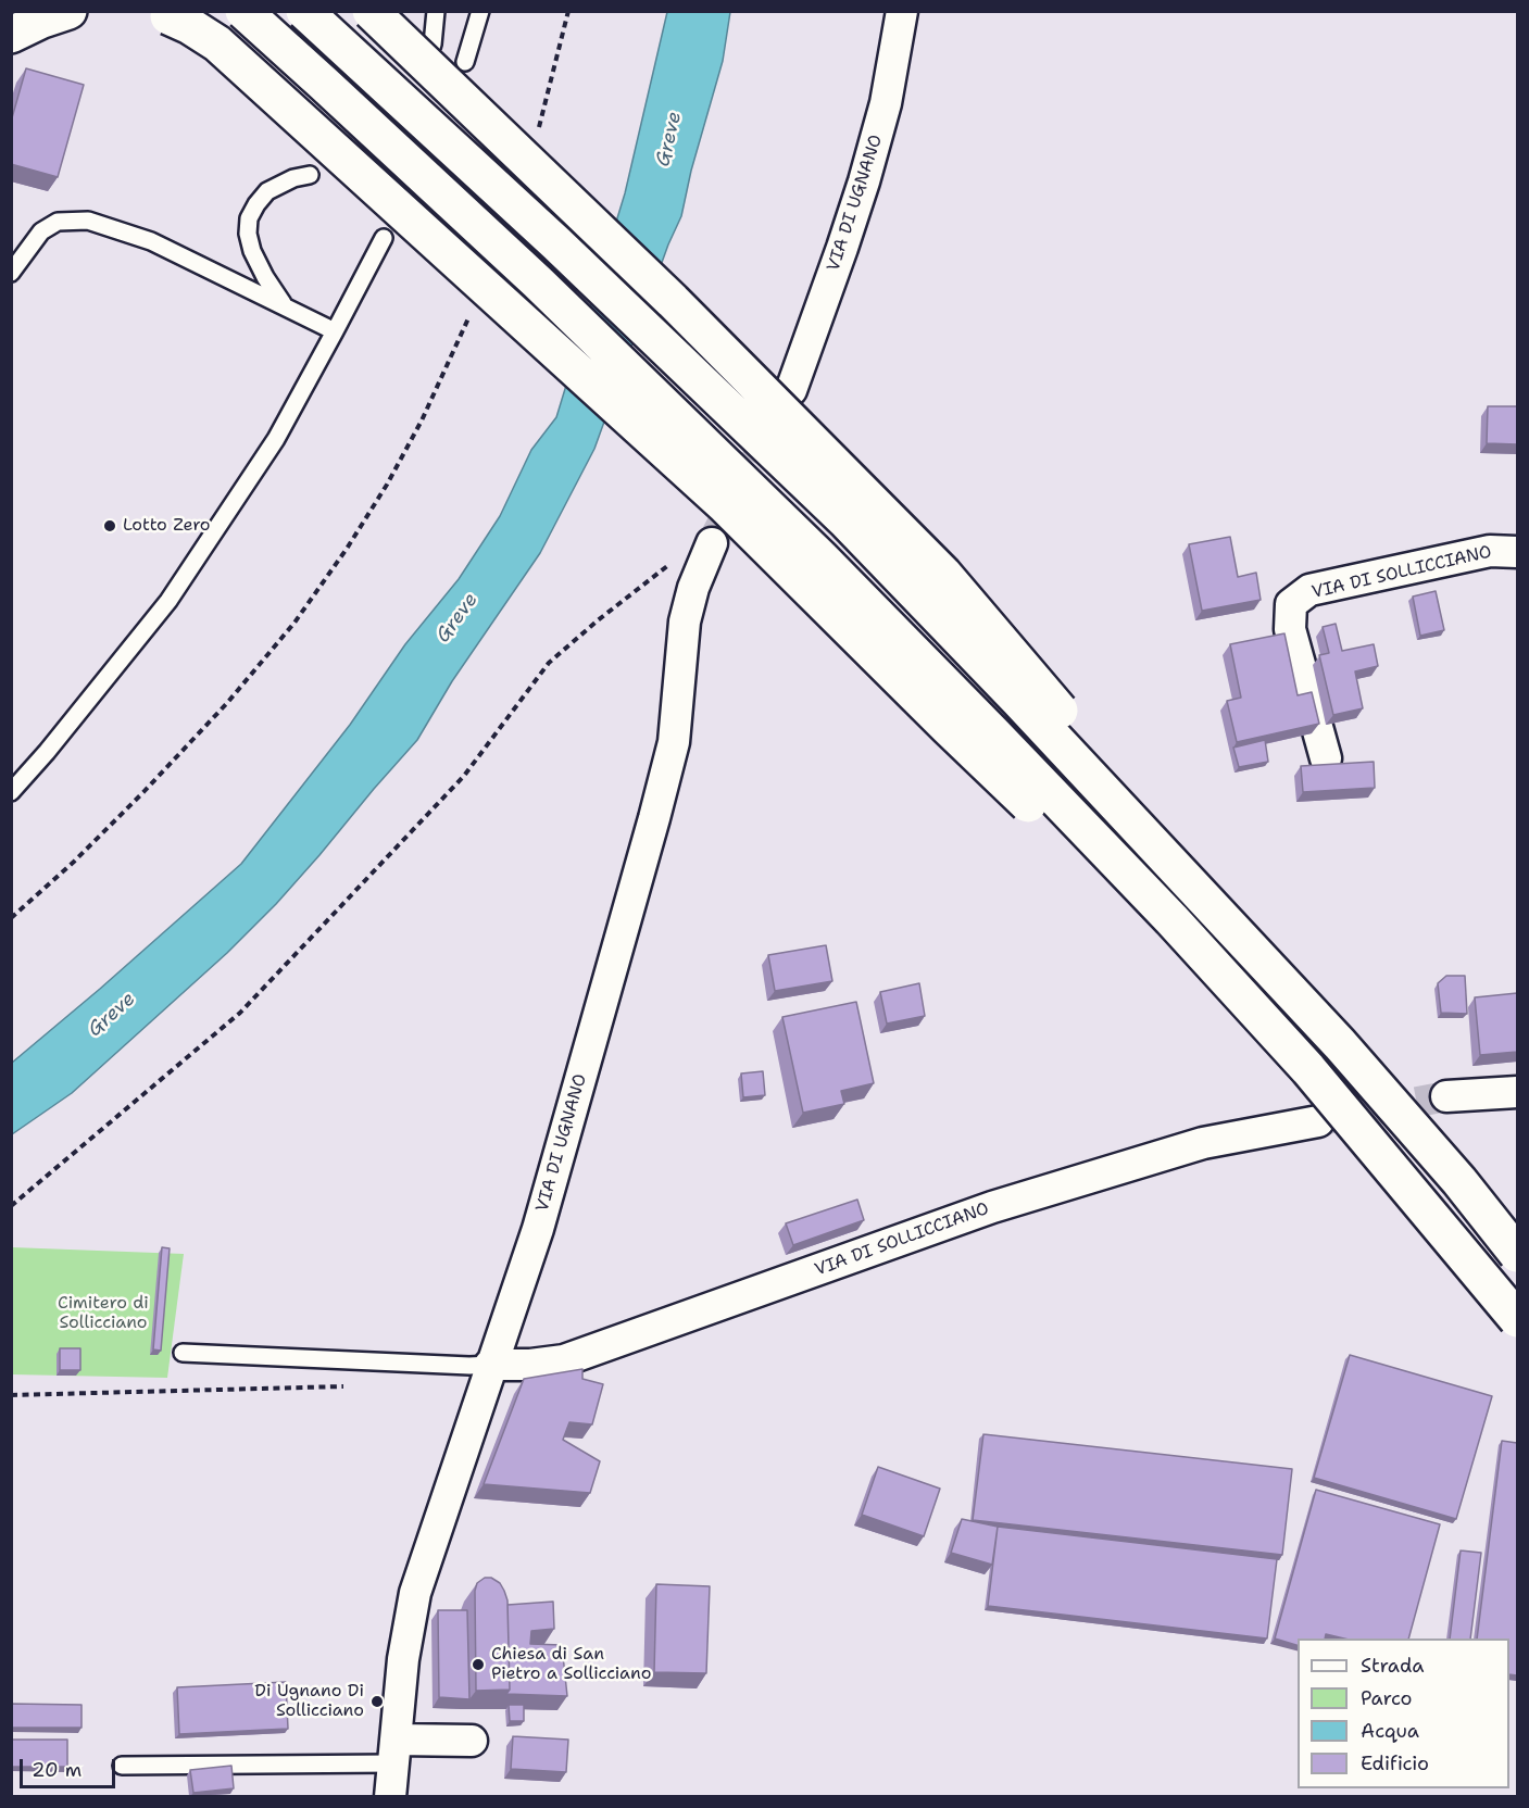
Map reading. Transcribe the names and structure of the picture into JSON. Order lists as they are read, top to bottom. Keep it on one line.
{"streets":{"street":["VIA DI UGNANO","VIA DI SOLLICCIANO"]},"crossings":[["VIA DI UGNANO","VIA DI SOLLICCIANO"]],"water":["Greve"],"parks":["Cimitero di Sollicciano"],"places":["Lotto Zero","Chiesa di San Pietro a Sollicciano","Di Ugnano Di Sollicciano"],"legend":["Strada","Parco","Acqua","Edificio"],"scale_bar":"20 m"}
